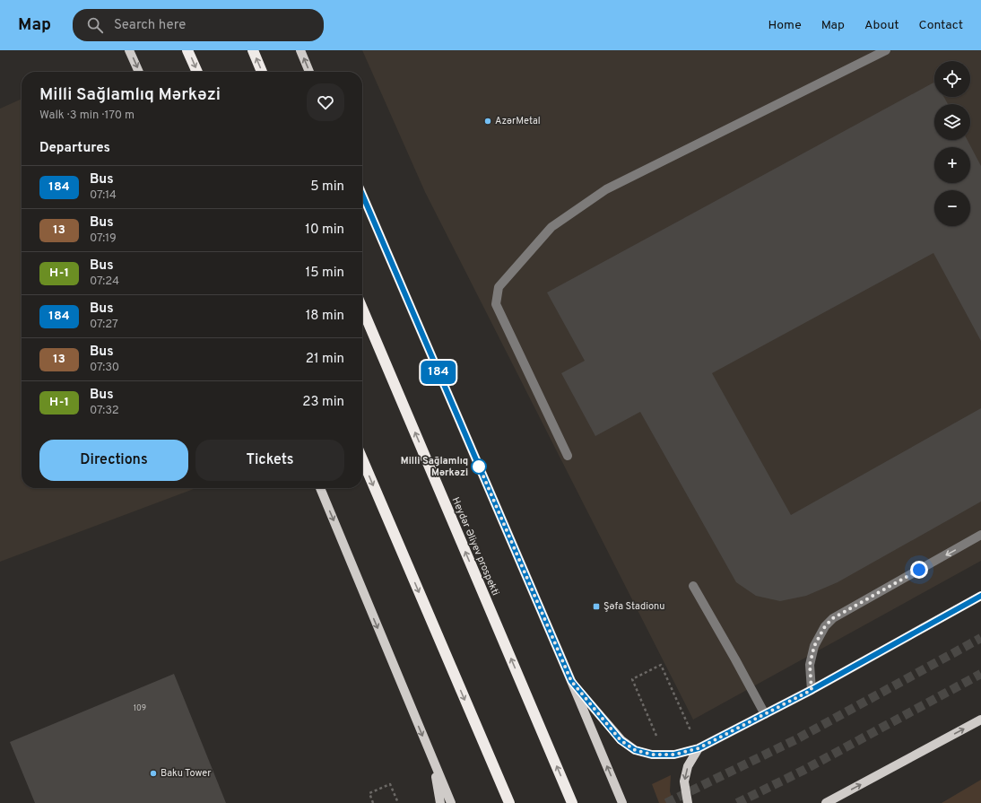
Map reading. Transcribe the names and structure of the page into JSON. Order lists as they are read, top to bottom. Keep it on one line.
{"streets":{"highway":["Heydər Əliyev prospekti"]},"places":{"other":["AzərMetal","Milli Sağlamlıq Mərkəzi","Baku Tower"],"transit":["Şəfa Stadionu"]},"lines":["bus line 184"],"house_numbers":["109"],"page":{"header":"Map","search":"Search here","nav":["Home","Map","About","Contact"],"on_map":"184","map_buttons":["+","−"],"heading":[["Milli Sağlamlıq Mərkəzi","Walk · 3 min · 170 m"],"Departures"],"list":[{"mark":"184","name":"Bus","note":"07:14","value":"5 min"},{"mark":"13","name":"Bus","note":"07:19","value":"10 min"},{"mark":"H-1","name":"Bus","note":"07:24","value":"15 min"},{"mark":"184","name":"Bus","note":"07:27","value":"18 min"},{"mark":"13","name":"Bus","note":"07:30","value":"21 min"},{"mark":"H-1","name":"Bus","note":"07:32","value":"23 min"}],"buttons":["Directions","Tickets"]}}
